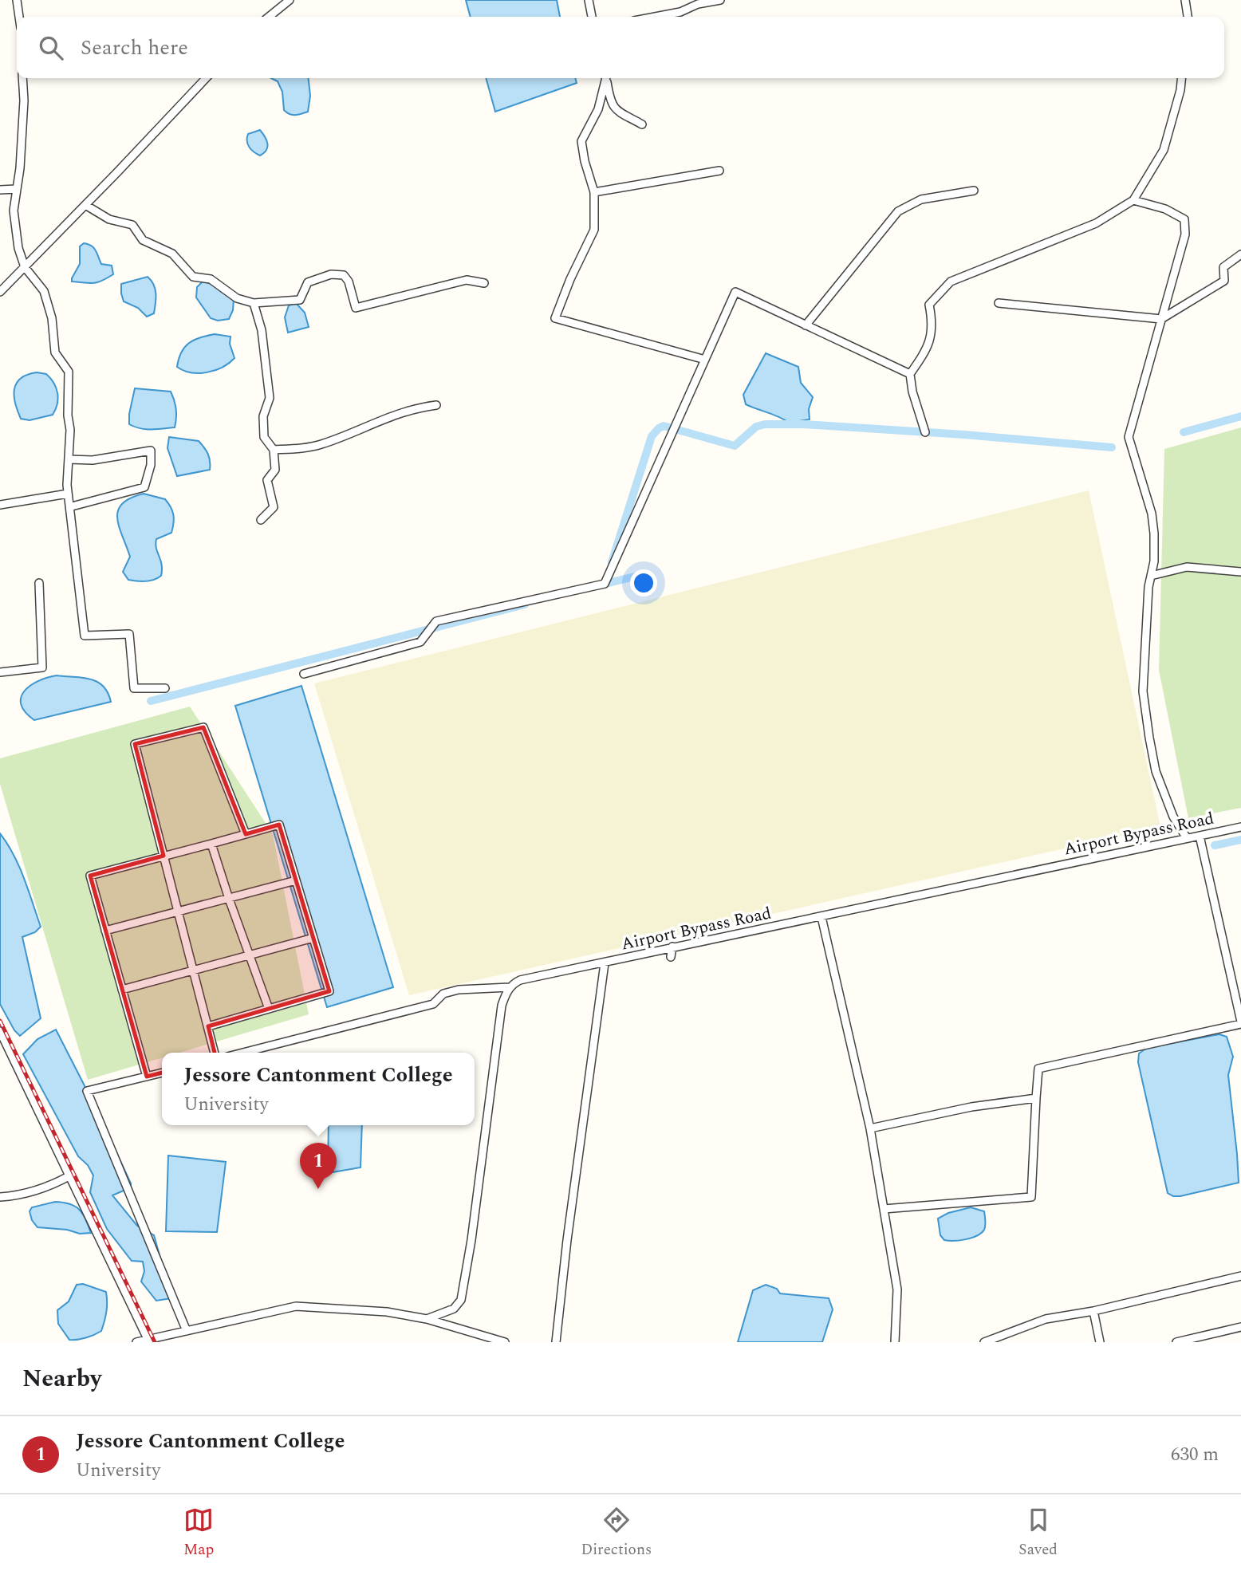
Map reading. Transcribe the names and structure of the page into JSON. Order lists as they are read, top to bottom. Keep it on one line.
{"streets":{"street":["Airport Bypass Road"]},"page":{"search":"Search here","popup":["Jessore Cantonment College","University"],"pins":"1","heading":"Nearby","list":[{"mark":"1","name":"Jessore Cantonment College","note":"University","value":"630 m"}],"nav":["Map","Directions","Saved"]}}
